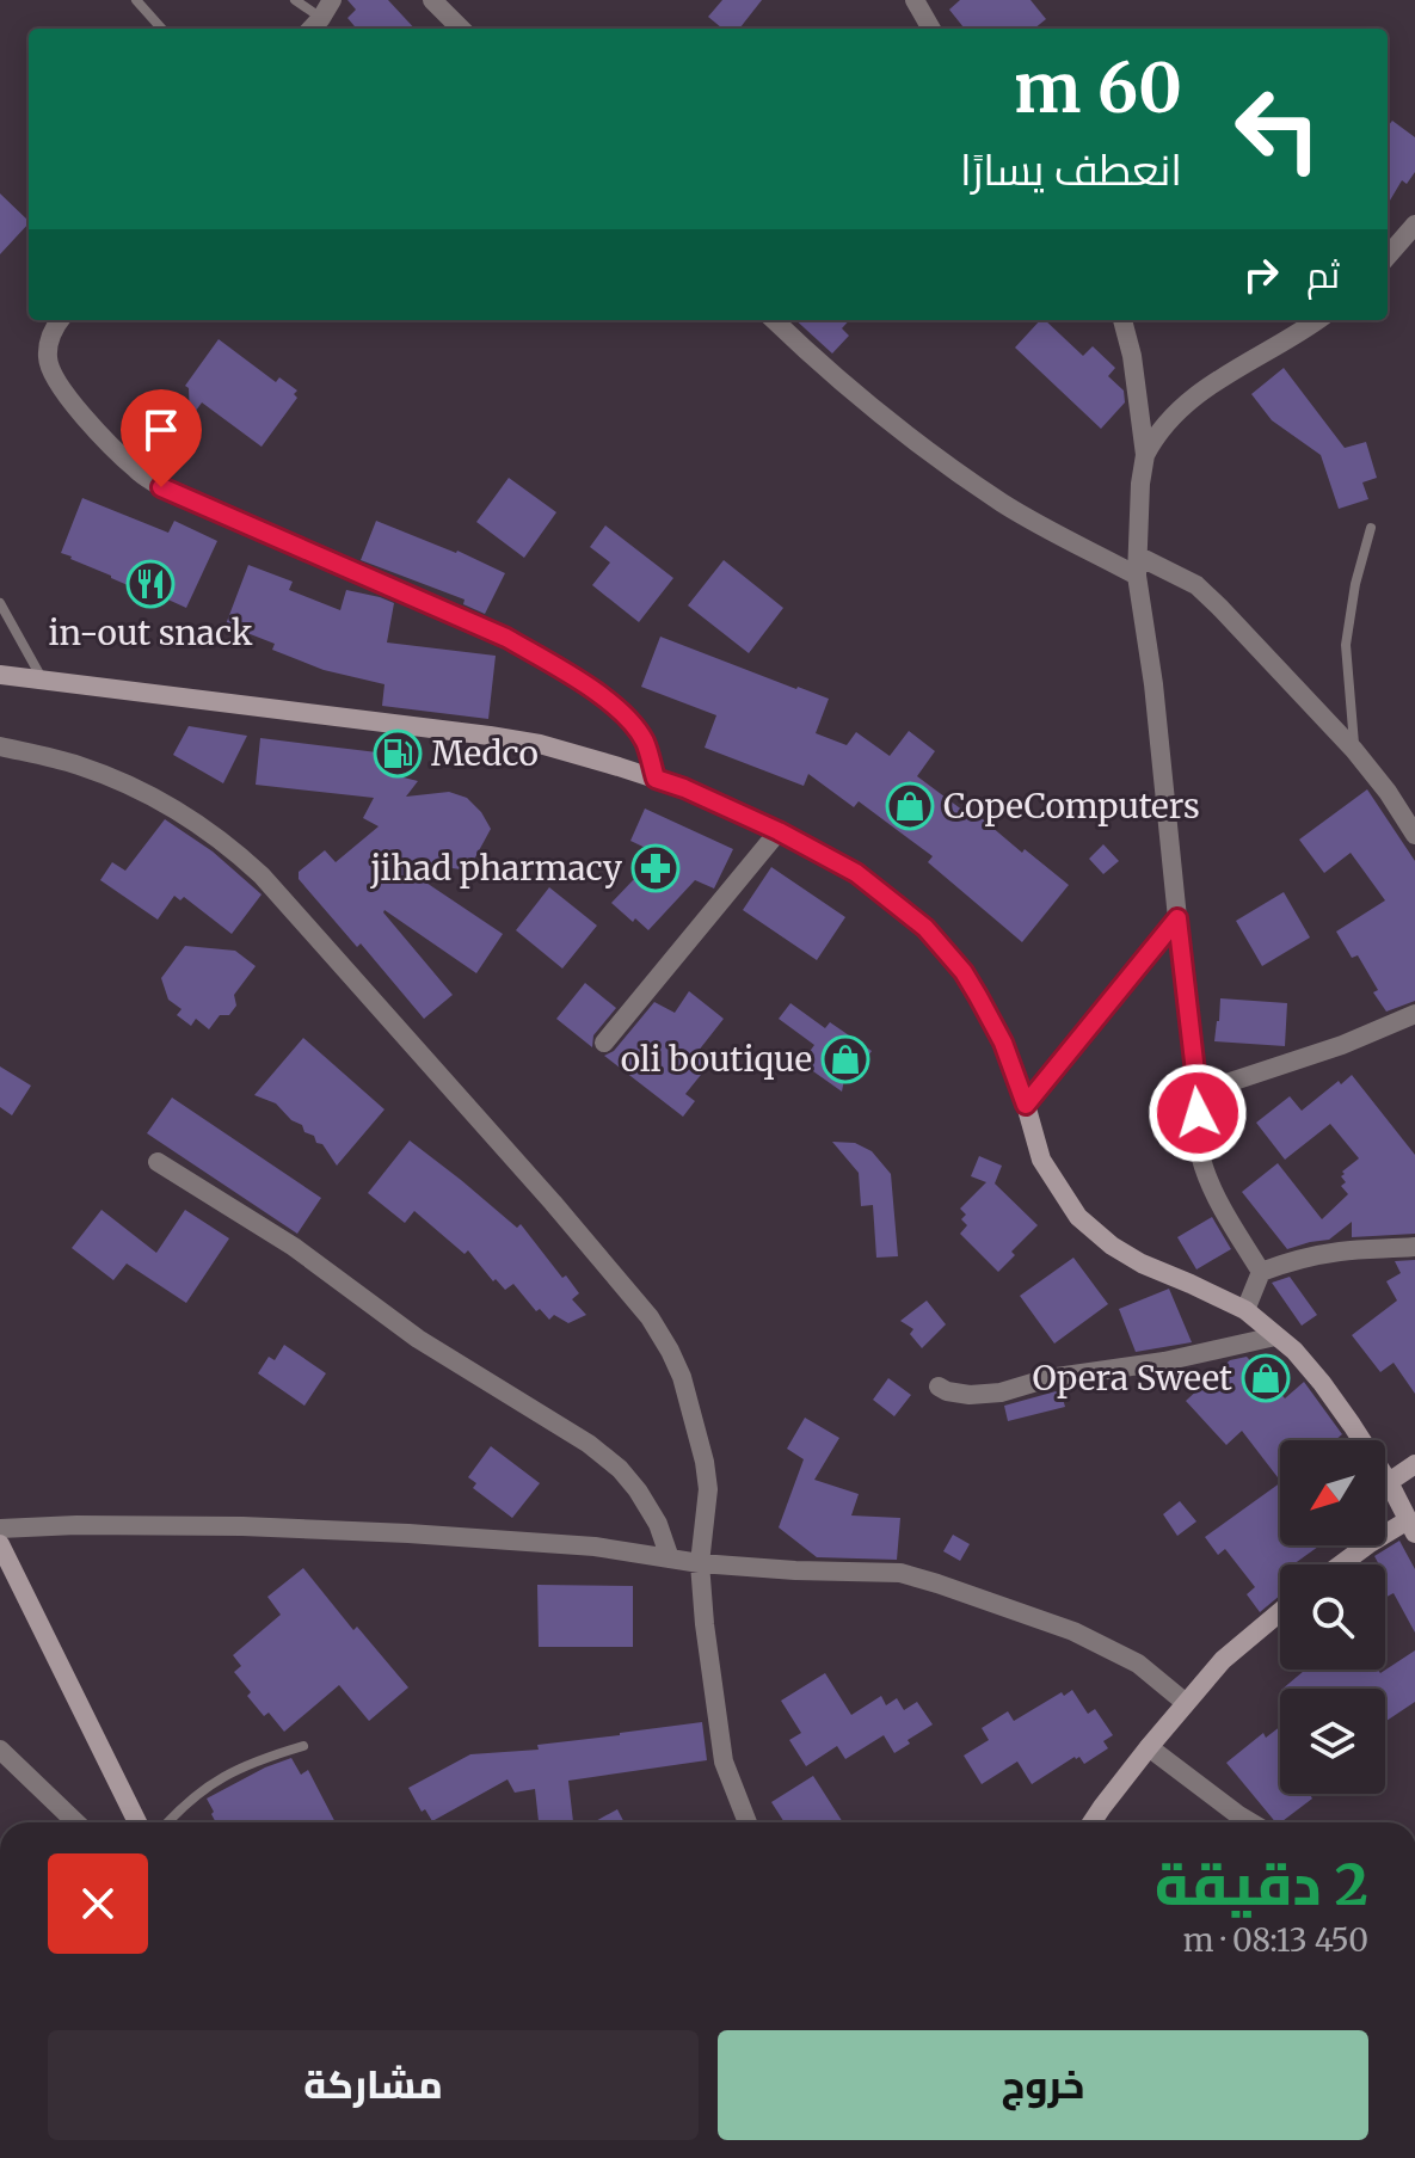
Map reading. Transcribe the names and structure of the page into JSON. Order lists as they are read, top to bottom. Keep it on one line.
{"places":{"restaurant":["in-out snack"],"fuel station":["Medco"],"shop":["CopeComputers","oli boutique","Opera Sweet"],"pharmacy":["jihad pharmacy"]},"north":"bottom left","page":{"turn":["60 m","انعطف يسارًا"],"then":"ثم","heading":["2 دقيقة","450 m · 08:13"],"buttons":["خروج","مشاركة"]}}
